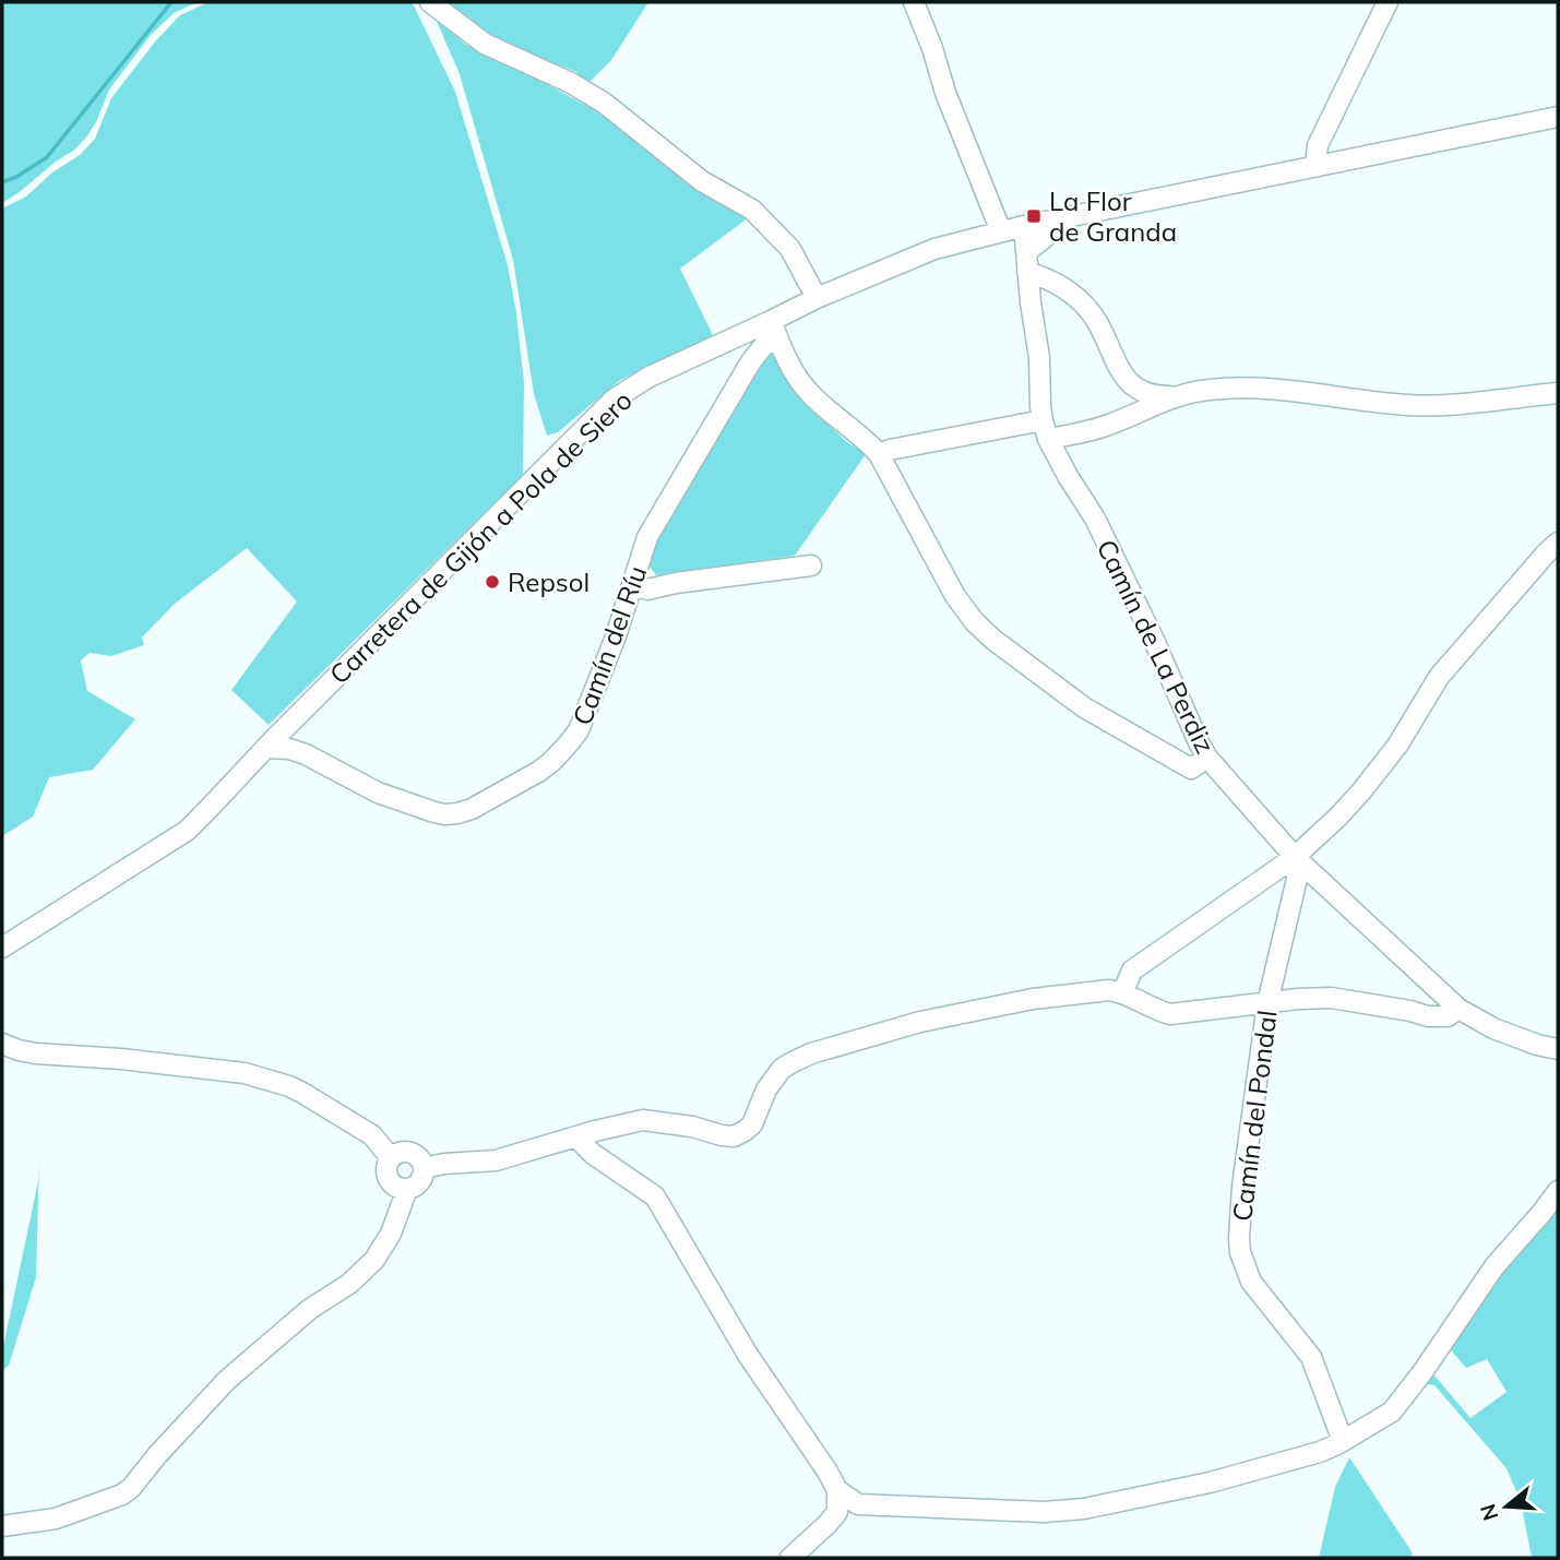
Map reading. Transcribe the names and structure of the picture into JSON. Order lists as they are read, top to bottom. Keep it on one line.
{"streets":{"street":["Carretera de Gijón a Pola de Siero","Camín del Ríu","Camín de La Perdiz","Camín del Pondal"]},"crossings":[["Carretera de Gijón a Pola de Siero","Camín del Ríu"],["Carretera de Gijón a Pola de Siero","Camín de La Perdiz"],["Camín de La Perdiz","Camín del Pondal"]],"places":{"transit":["La Flor de Granda"],"other":["Repsol"]},"north":"left"}
